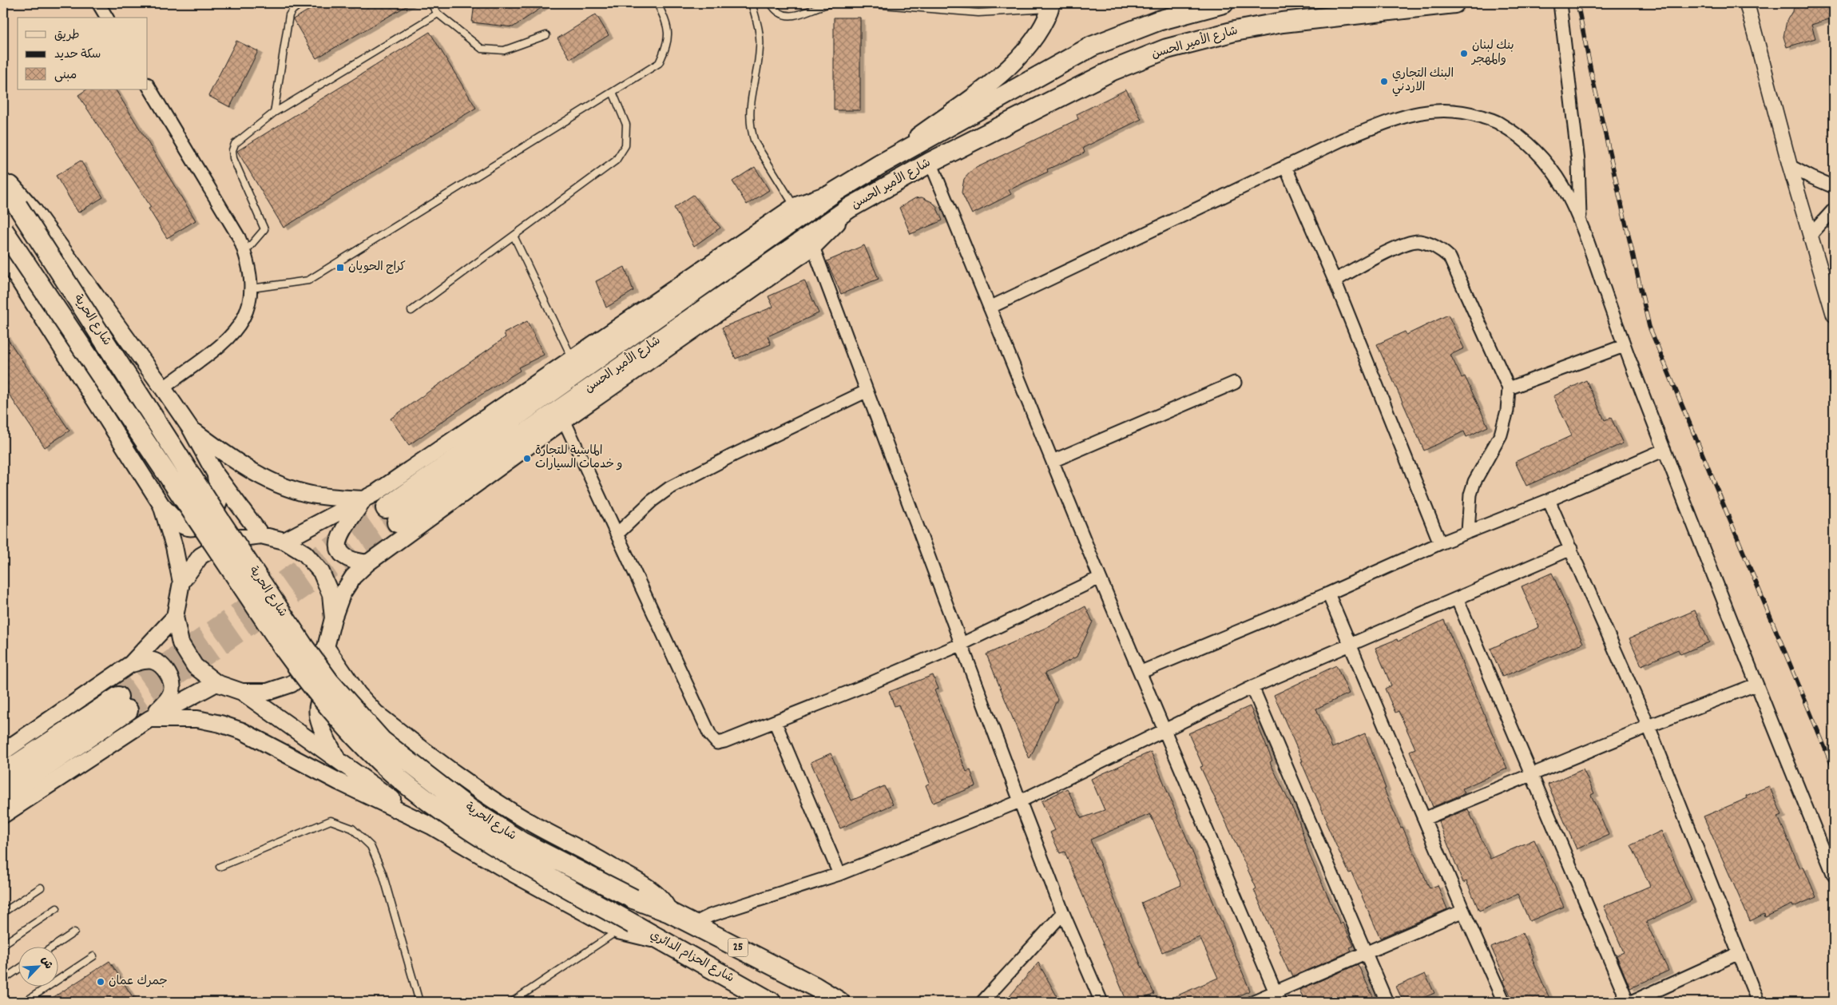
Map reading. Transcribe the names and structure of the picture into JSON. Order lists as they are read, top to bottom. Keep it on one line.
{"streets":{"highway":["شارع الأمير الحسن","شارع الحرية","25","شارع الحزام الدائري"]},"crossings":[["شارع الحرية","25"],["شارع الحرية","شارع الحزام الدائري"],["25","شارع الحزام الدائري"]],"places":{"other":["بنك لبنان والمهجر","البنك التجاري الاردني","الماسية للتجارة و خدمات السيارات","جمرك عمان"],"transit":["كراج الحويان"]},"legend":["طريق","سكة حديد","مبنى"],"north":"top right"}
